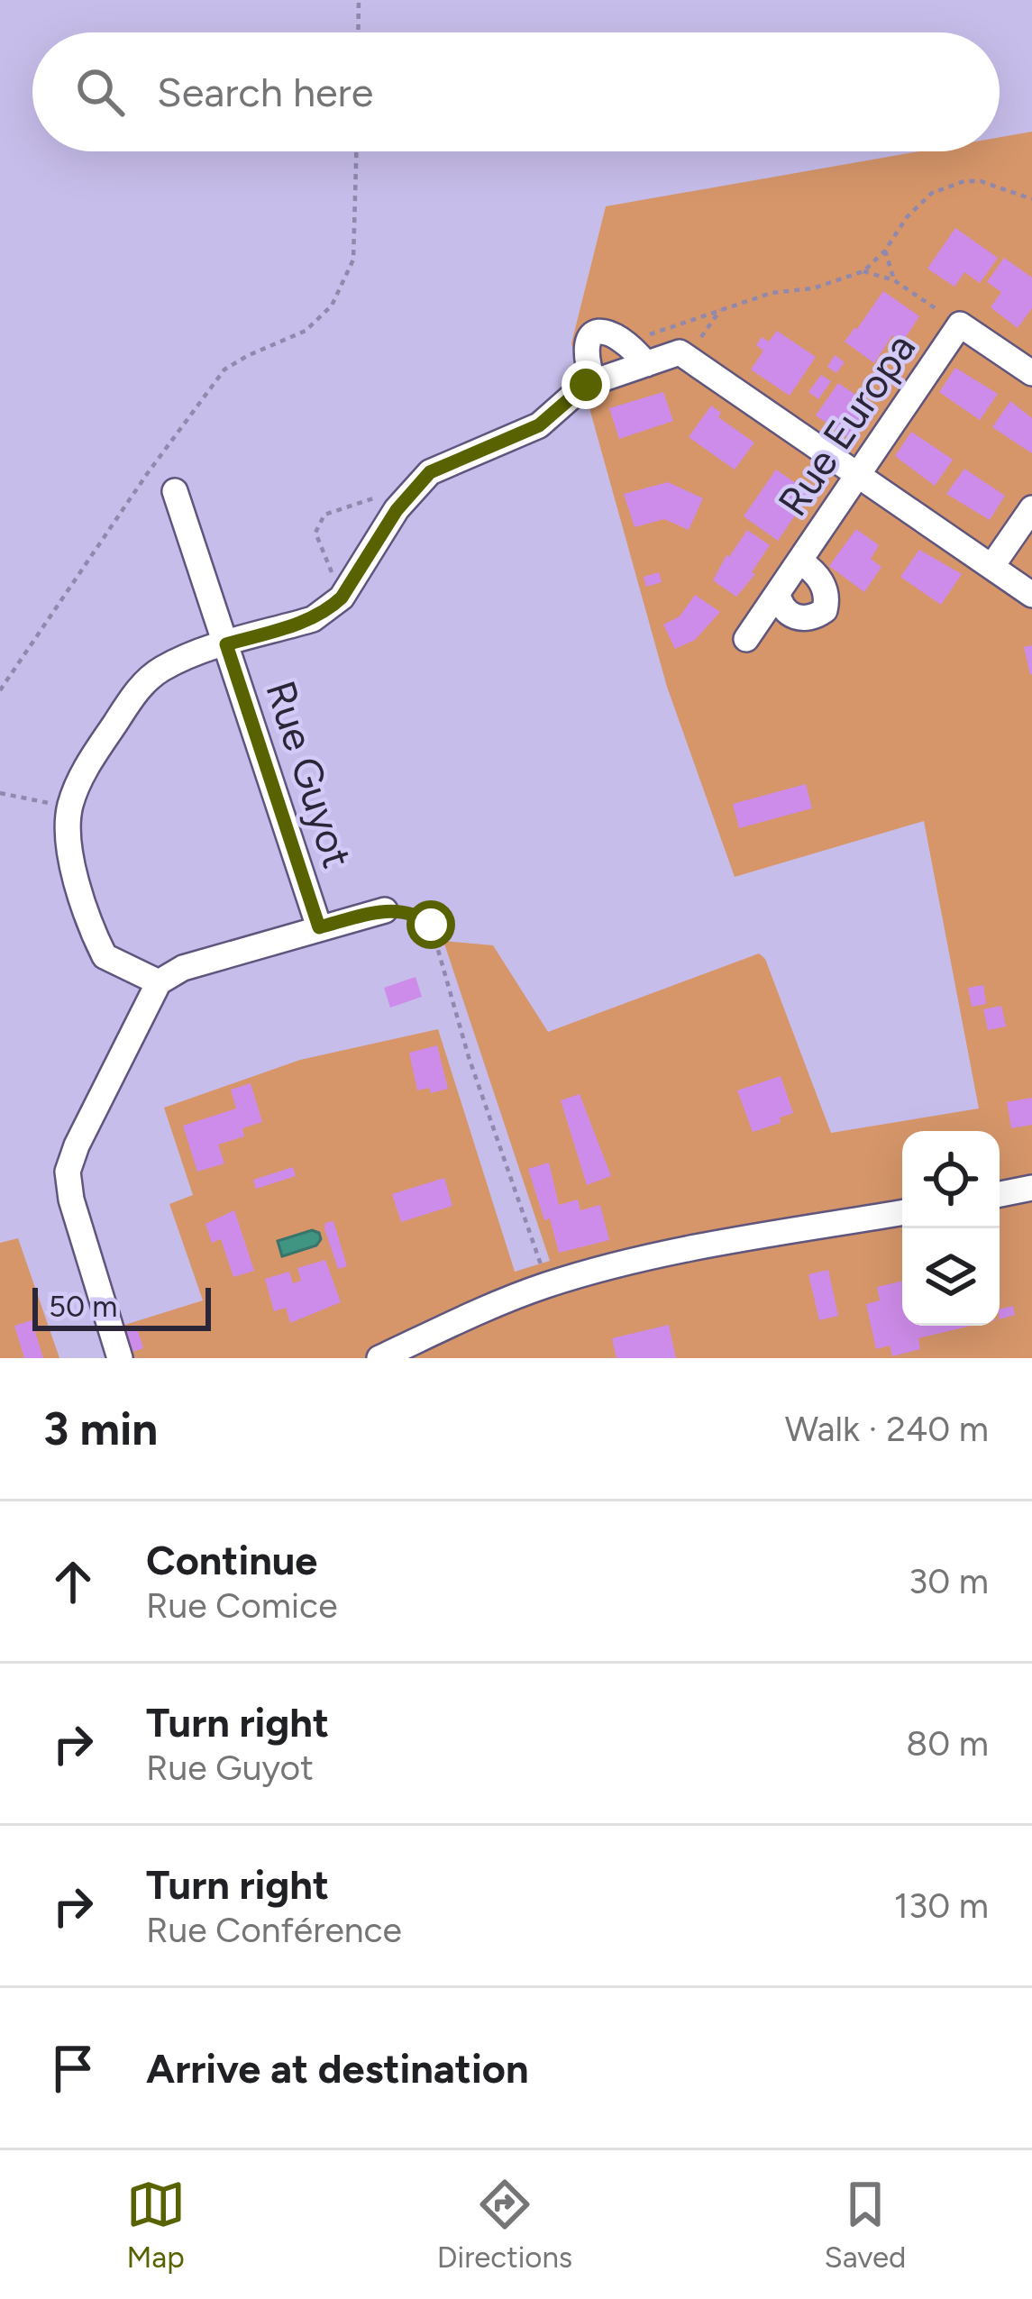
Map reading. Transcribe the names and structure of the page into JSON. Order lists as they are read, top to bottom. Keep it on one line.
{"streets":{"street":["Rue Europa","Rue Guyot"]},"scale_bar":"50 m","page":{"search":"Search here","scale":"50 m","heading":["3 min","Walk · 240 m"],"list":[["Continue","Rue Comice","30 m"],["Turn right","Rue Guyot","80 m"],["Turn right","Rue Conférence","130 m"],"Arrive at destination"],"nav":["Map","Directions","Saved"]}}
